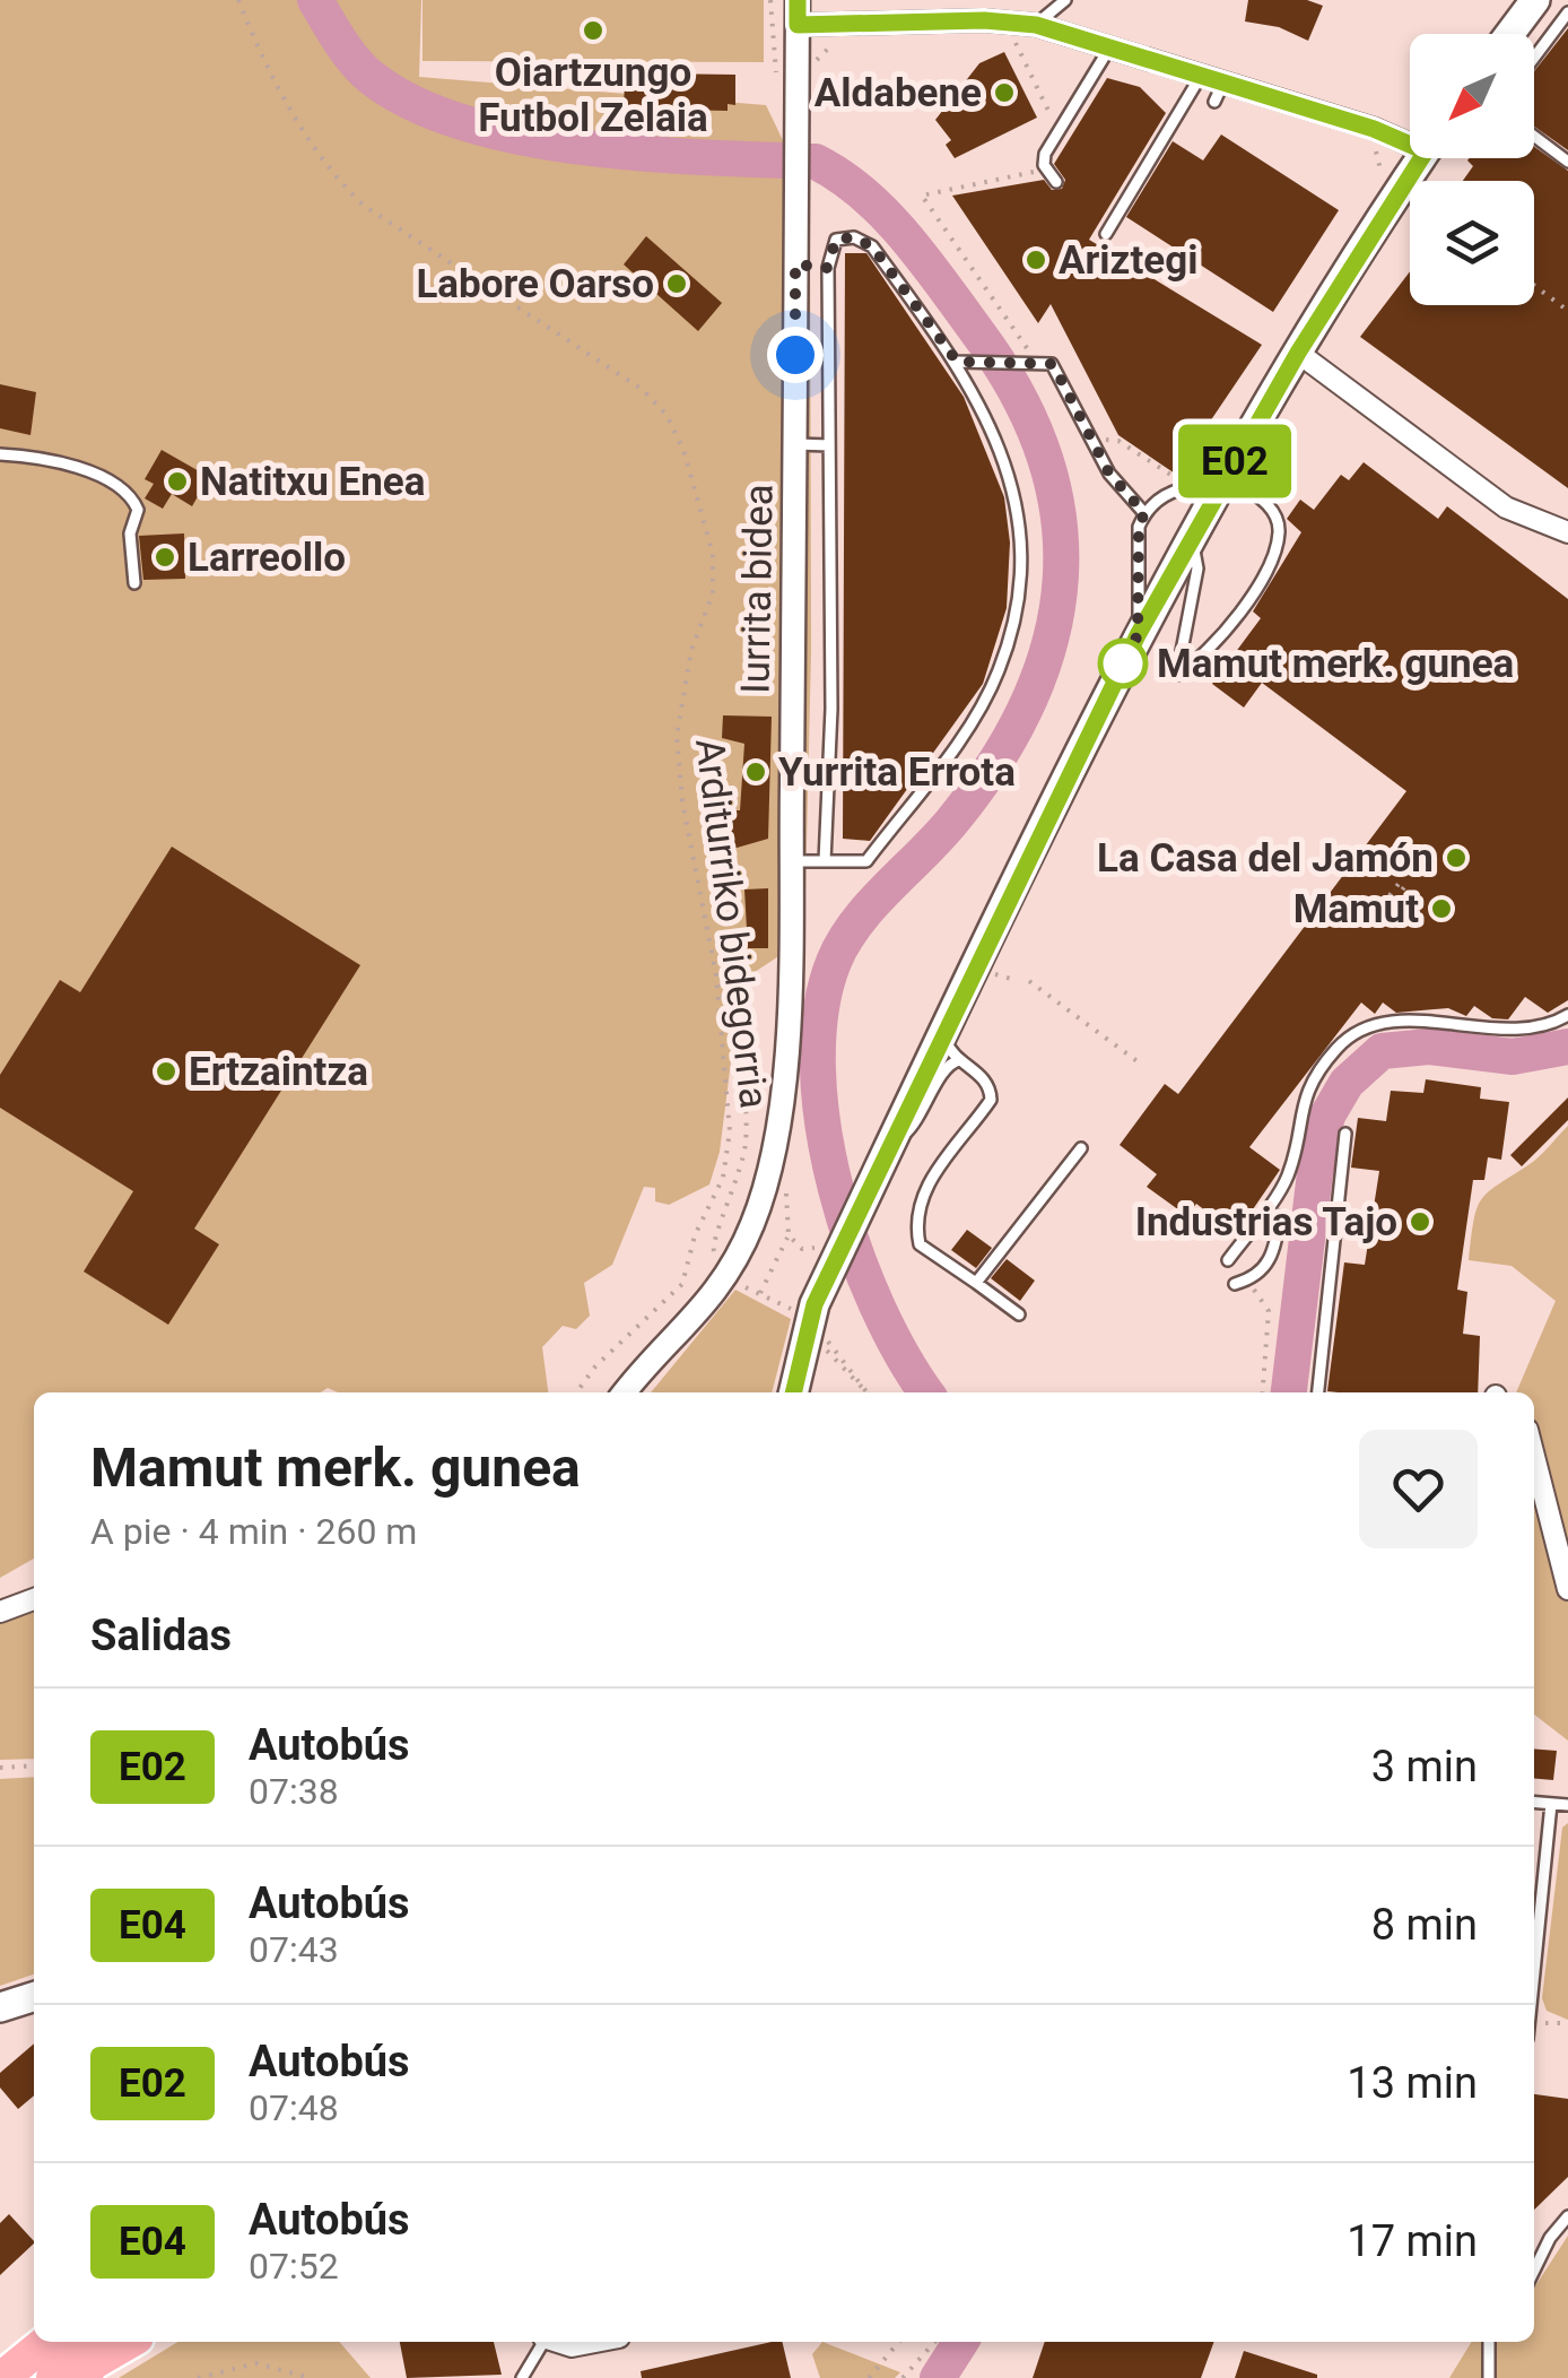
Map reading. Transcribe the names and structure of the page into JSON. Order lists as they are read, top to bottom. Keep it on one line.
{"streets":{"street":["Iurrita bidea"],"path":["Arditurriko bidegorria"]},"places":["Oiartzungo Futbol Zelaia","Aldabene","Ariztegi","Labore Oarso","Natitxu Enea","Larreollo","Mamut merk. gunea","Yurrita Errota","La Casa del Jamón","Mamut","Ertzaintza","Industrias Tajo"],"lines":["bus line E02"],"north":"bottom left","page":{"on_map":"E02","heading":[["Mamut merk. gunea","A pie · 4 min · 260 m"],"Salidas"],"list":[{"mark":"E02","name":"Autobús","note":"07:38","value":"3 min"},{"mark":"E04","name":"Autobús","note":"07:43","value":"8 min"},{"mark":"E02","name":"Autobús","note":"07:48","value":"13 min"},{"mark":"E04","name":"Autobús","note":"07:52","value":"17 min"}]}}
